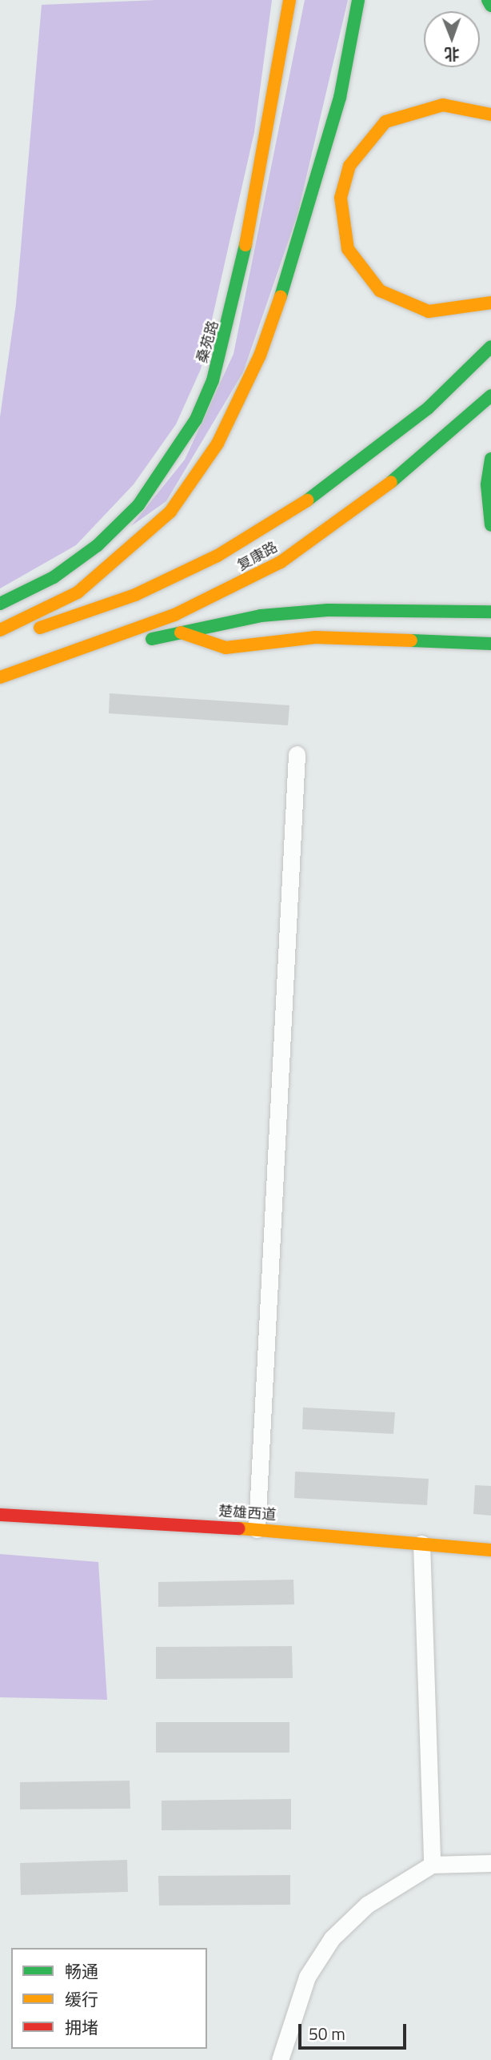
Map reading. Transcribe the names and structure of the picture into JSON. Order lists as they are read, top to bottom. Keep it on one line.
{"streets":{"main road":["桑苑路","复康路","楚雄西道"]},"legend":["畅通","缓行","拥堵"],"scale_bar":"50 m","north":"bottom"}
